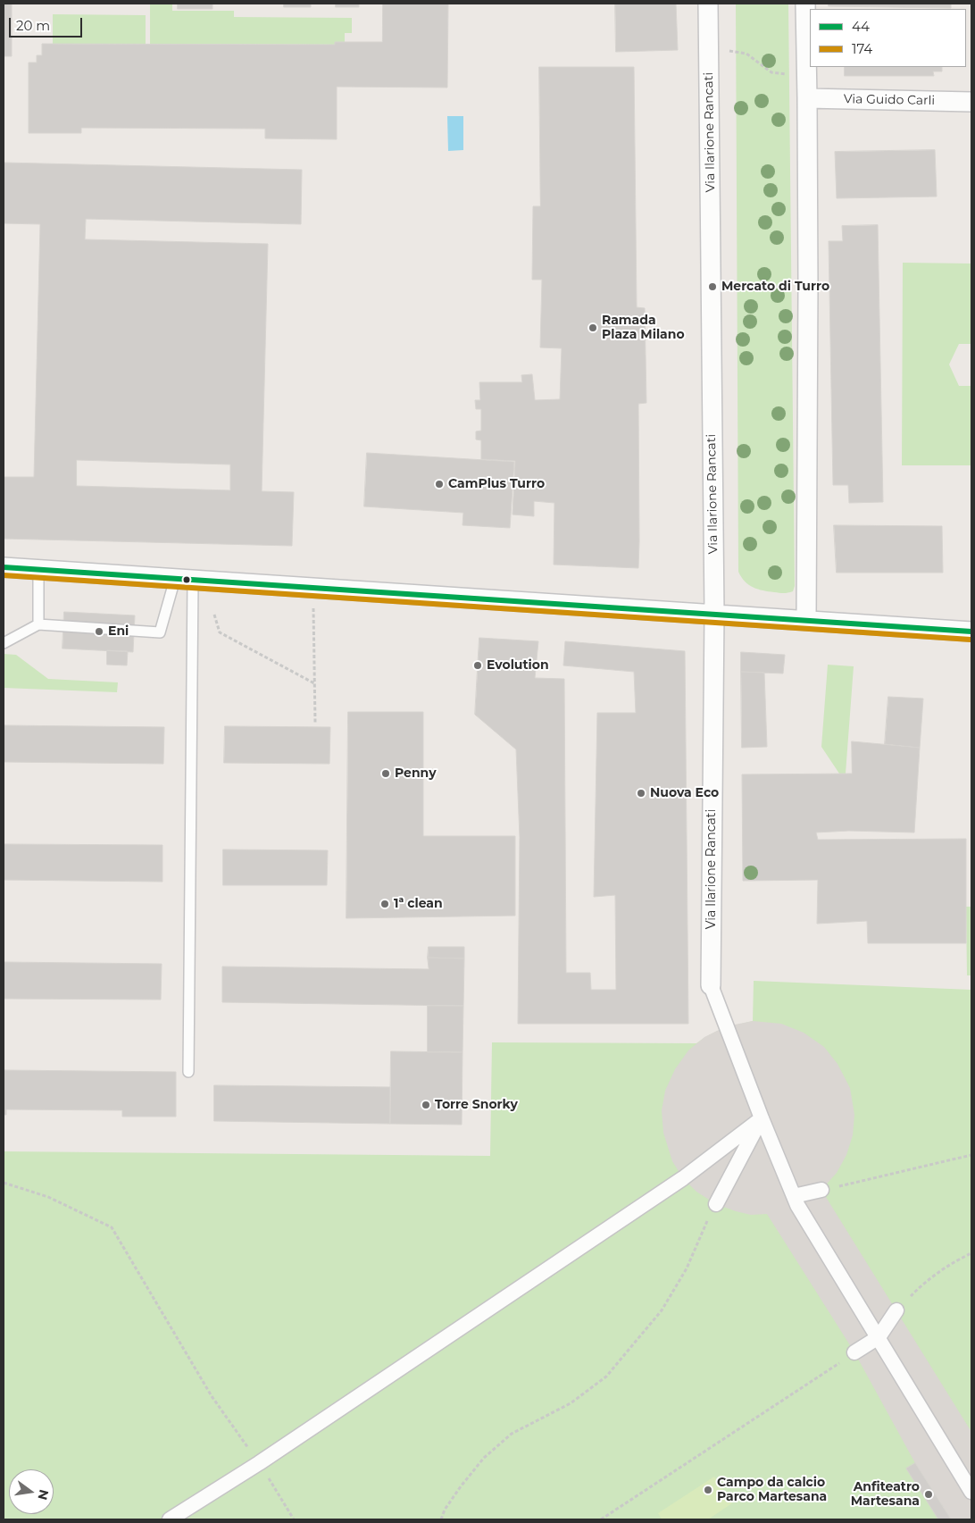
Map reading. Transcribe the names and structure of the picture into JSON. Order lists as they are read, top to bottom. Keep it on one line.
{"streets":{"street":["Via Guido Carli","Via Ilarione Rancati"]},"places":["Mercato di Turro","Ramada Plaza Milano","CamPlus Turro","Eni","Evolution","Penny","Nuova Eco","1ª clean","Torre Snorky","Campo da calcio Parco Martesana","Anfiteatro Martesana"],"lines":["transit line 44","transit line 174"],"legend":["44","174"],"scale_bar":"20 m","north":"right"}
